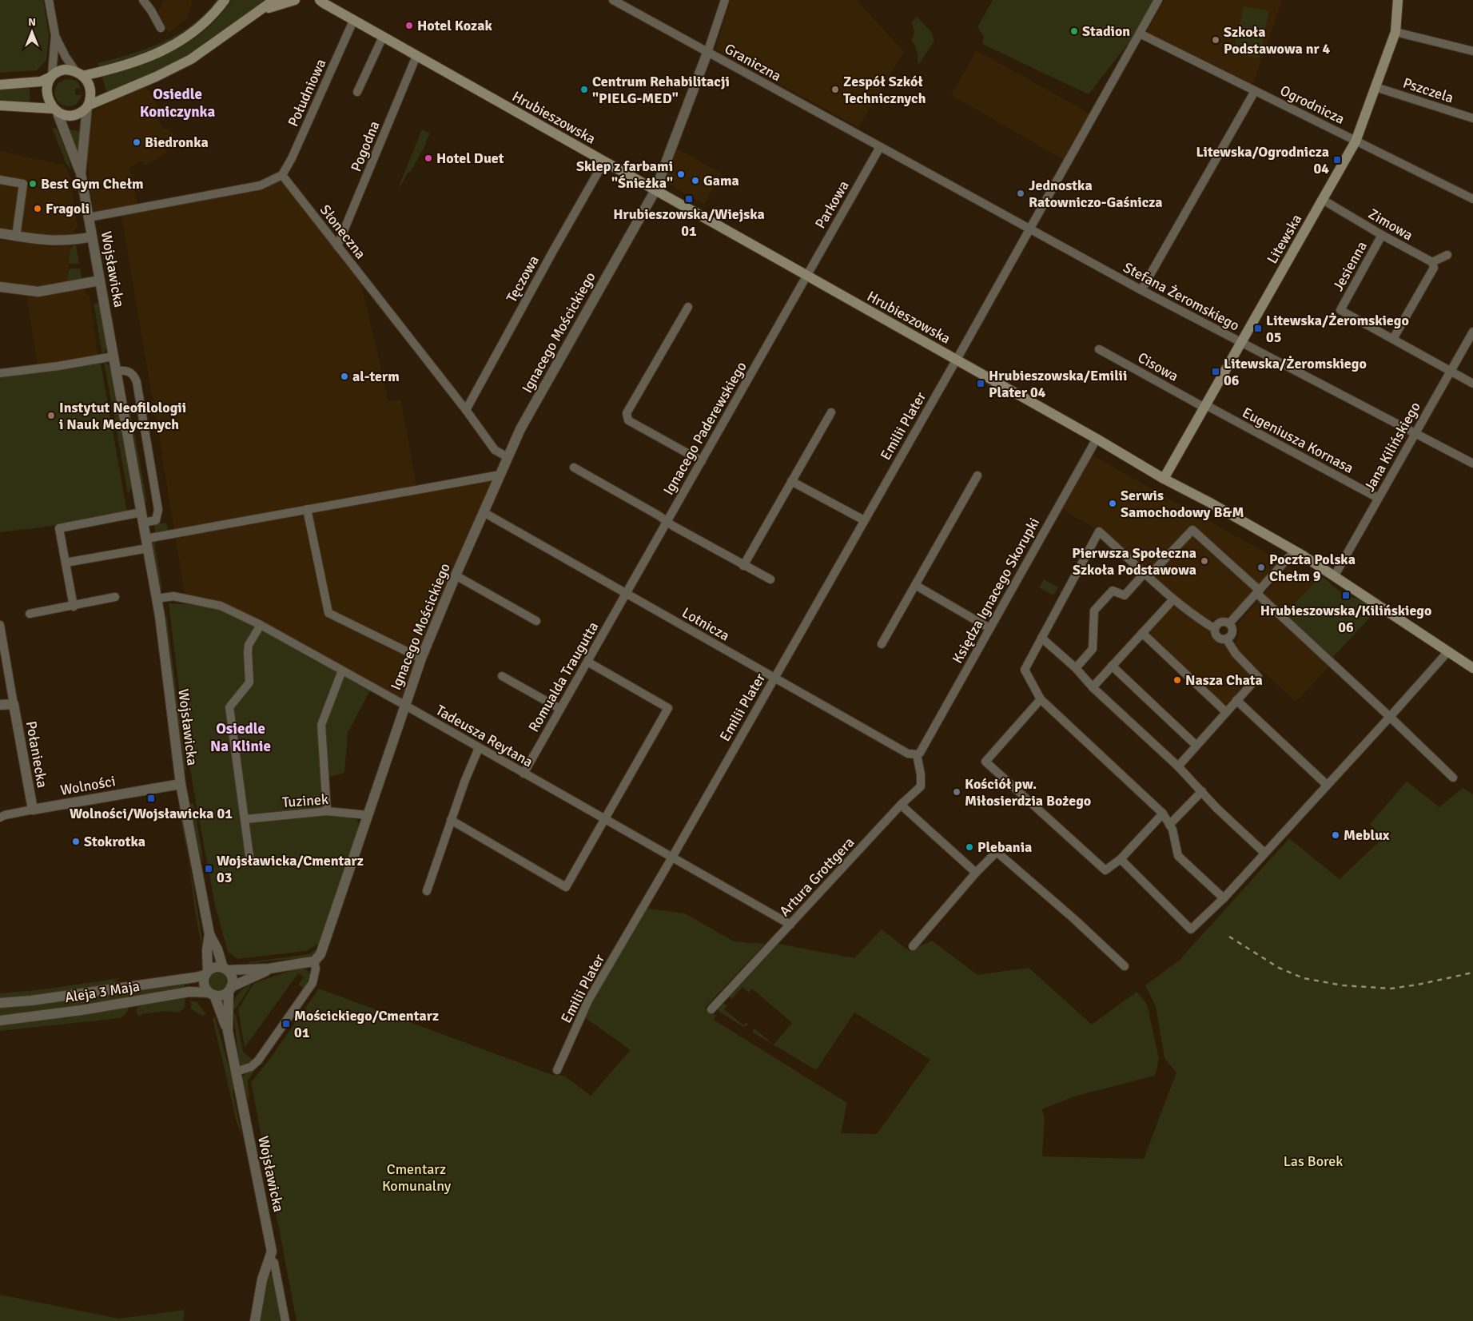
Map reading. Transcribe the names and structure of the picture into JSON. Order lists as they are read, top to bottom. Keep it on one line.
{"streets":{"main road":["Hrubieszowska","Litewska"],"street":["Graniczna","Pszczela","Południowa","Ogrodnicza","Pogodna","Parkowa","Zimowa","Słoneczna","Jesienna","Wojsławicka","Tęczowa","Stefana Żeromskiego","Ignacego Mościckiego","Cisowa","Emilii Plater","Ignacego Paderewskiego","Eugeniusza Kornasa","Jana Kilińskiego","Księdza Ignacego Skorupki","Lotnicza","Romualda Traugutta","Tadeusza Reytana","Połaniecka","Wolności","Tuzinek","Artura Grottgera","Aleja 3 Maja"]},"crossings":[["Graniczna","Parkowa"],["Graniczna","Stefana Żeromskiego"],["Graniczna","Ignacego Mościckiego"],["Pszczela","Litewska"],["Południowa","Hrubieszowska"],["Południowa","Słoneczna"],["Ogrodnicza","Litewska"],["Ogrodnicza","Emilii Plater"],["Hrubieszowska","Pogodna"],["Hrubieszowska","Parkowa"],["Hrubieszowska","Litewska"],["Hrubieszowska","Tęczowa"],["Hrubieszowska","Ignacego Mościckiego"],["Hrubieszowska","Emilii Plater"],["Hrubieszowska","Ignacego Paderewskiego"],["Hrubieszowska","Jana Kilińskiego"],["Hrubieszowska","Księdza Ignacego Skorupki"],["Pogodna","Słoneczna"],["Parkowa","Stefana Żeromskiego"],["Parkowa","Ignacego Paderewskiego"],["Zimowa","Litewska"],["Zimowa","Jesienna"],["Słoneczna","Tęczowa"],["Słoneczna","Ignacego Mościckiego"],["Litewska","Stefana Żeromskiego"],["Litewska","Cisowa"],["Litewska","Eugeniusza Kornasa"],["Wojsławicka","Tadeusza Reytana"],["Wojsławicka","Wolności"],["Wojsławicka","Aleja 3 Maja"],["Stefana Żeromskiego","Emilii Plater"],["Stefana Żeromskiego","Jana Kilińskiego"],["Ignacego Mościckiego","Lotnicza"],["Ignacego Mościckiego","Tadeusza Reytana"],["Ignacego Mościckiego","Tuzinek"],["Cisowa","Eugeniusza Kornasa"],["Emilii Plater","Lotnicza"],["Emilii Plater","Tadeusza Reytana"],["Ignacego Paderewskiego","Lotnicza"],["Ignacego Paderewskiego","Romualda Traugutta"],["Eugeniusza Kornasa","Jana Kilińskiego"],["Księdza Ignacego Skorupki","Lotnicza"],["Księdza Ignacego Skorupki","Artura Grottgera"],["Lotnicza","Romualda Traugutta"],["Lotnicza","Artura Grottgera"],["Romualda Traugutta","Tadeusza Reytana"],["Tadeusza Reytana","Artura Grottgera"],["Połaniecka","Wolności"]],"districts":["Osiedle Koniczynka","Osiedle Na Klinie"],"parks":["Las Borek","Cmentarz Komunalny"],"places":{"other":["Hotel Kozak","Stadion","Szkoła Podstawowa nr 4","Centrum Rehabilitacji \"PIELG-MED\"","Zespół Szkół Technicznych","Biedronka","Hotel Duet","Sklep z farbami \"Śnieżka\"","Gama","Best Gym Chełm","Jednostka Ratowniczo-Gaśnicza","Fragoli","al-term","Instytut Neofilologii i Nauk Medycznych","Serwis Samochodowy B&M","Pierwsza Społeczna Szkoła Podstawowa","Poczta Polska Chełm 9","Nasza Chata","Kościół pw. Miłosierdzia Bożego","Meblux","Stokrotka","Plebania"],"transit":["Litewska/Ogrodnicza 04","Hrubieszowska/Wiejska 01","Litewska/Żeromskiego 05","Litewska/Żeromskiego 06","Hrubieszowska/Emilii Plater 04","Hrubieszowska/Kilińskiego 06","Wolności/Wojsławicka 01","Wojsławicka/Cmentarz 03","Mościckiego/Cmentarz 01"]},"north":"top"}
